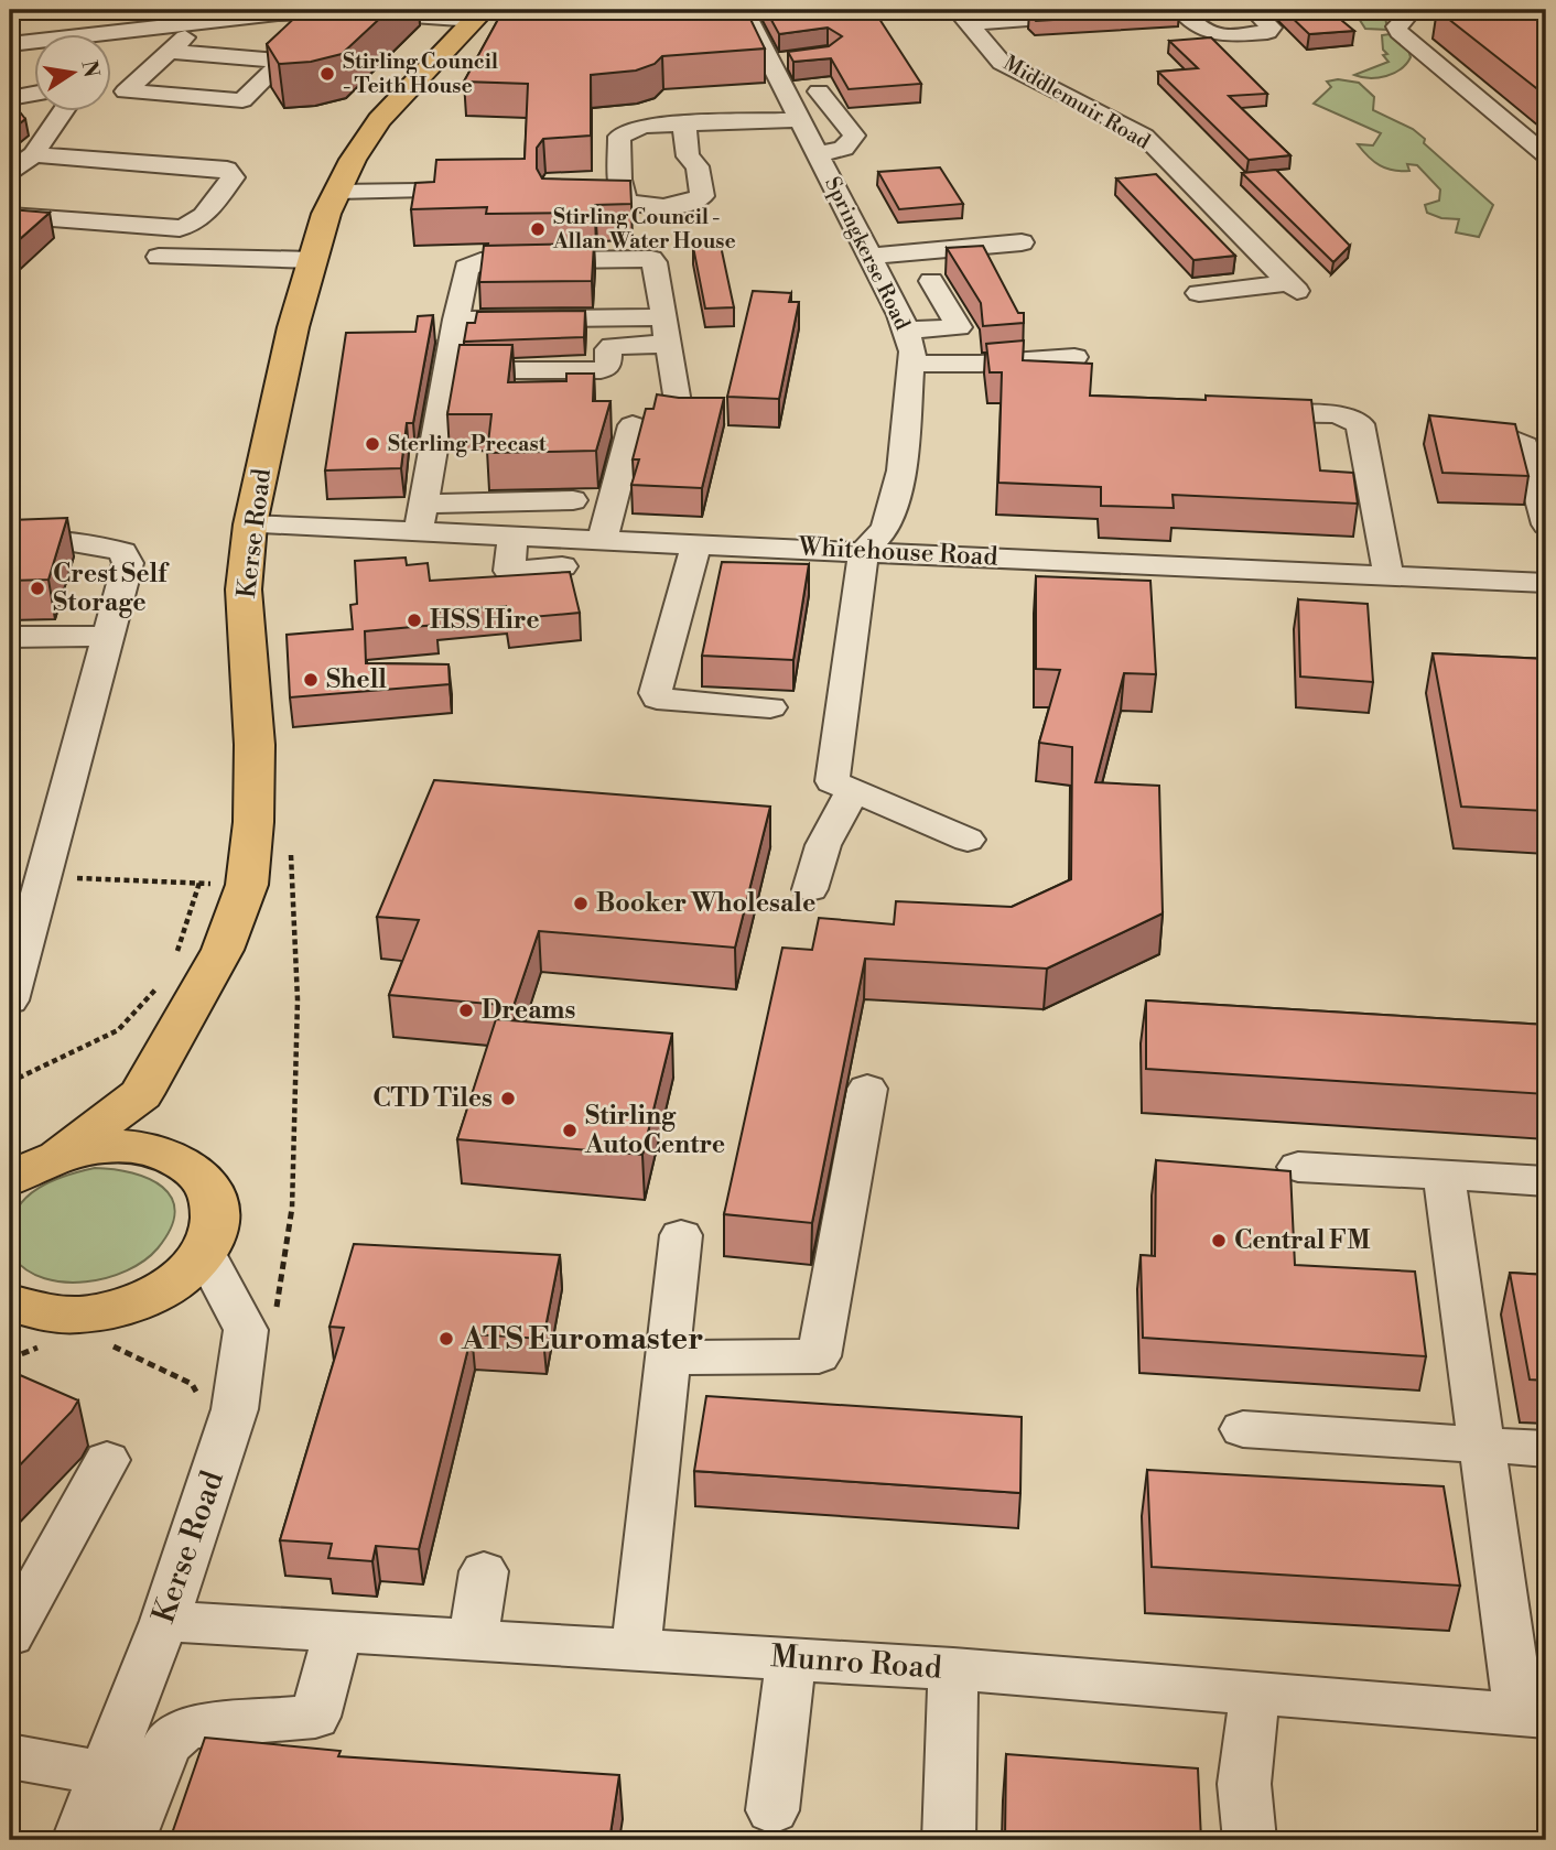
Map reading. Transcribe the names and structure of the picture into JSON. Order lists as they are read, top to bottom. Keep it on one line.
{"streets":{"main road":["Kerse Road"],"street":["Middlemuir Road","Springkerse Road","Whitehouse Road","Munro Road"]},"crossings":[["Springkerse Road","Whitehouse Road"],["Kerse Road","Whitehouse Road"],["Kerse Road","Munro Road"]],"places":["Stirling Council - Teith House","Stirling Council - Allan Water House","Sterling Precast","Crest Self Storage","HSS Hire","Shell","Booker Wholesale","Dreams","CTD Tiles","Stirling AutoCentre","Central FM","ATS Euromaster"],"north":"right"}
